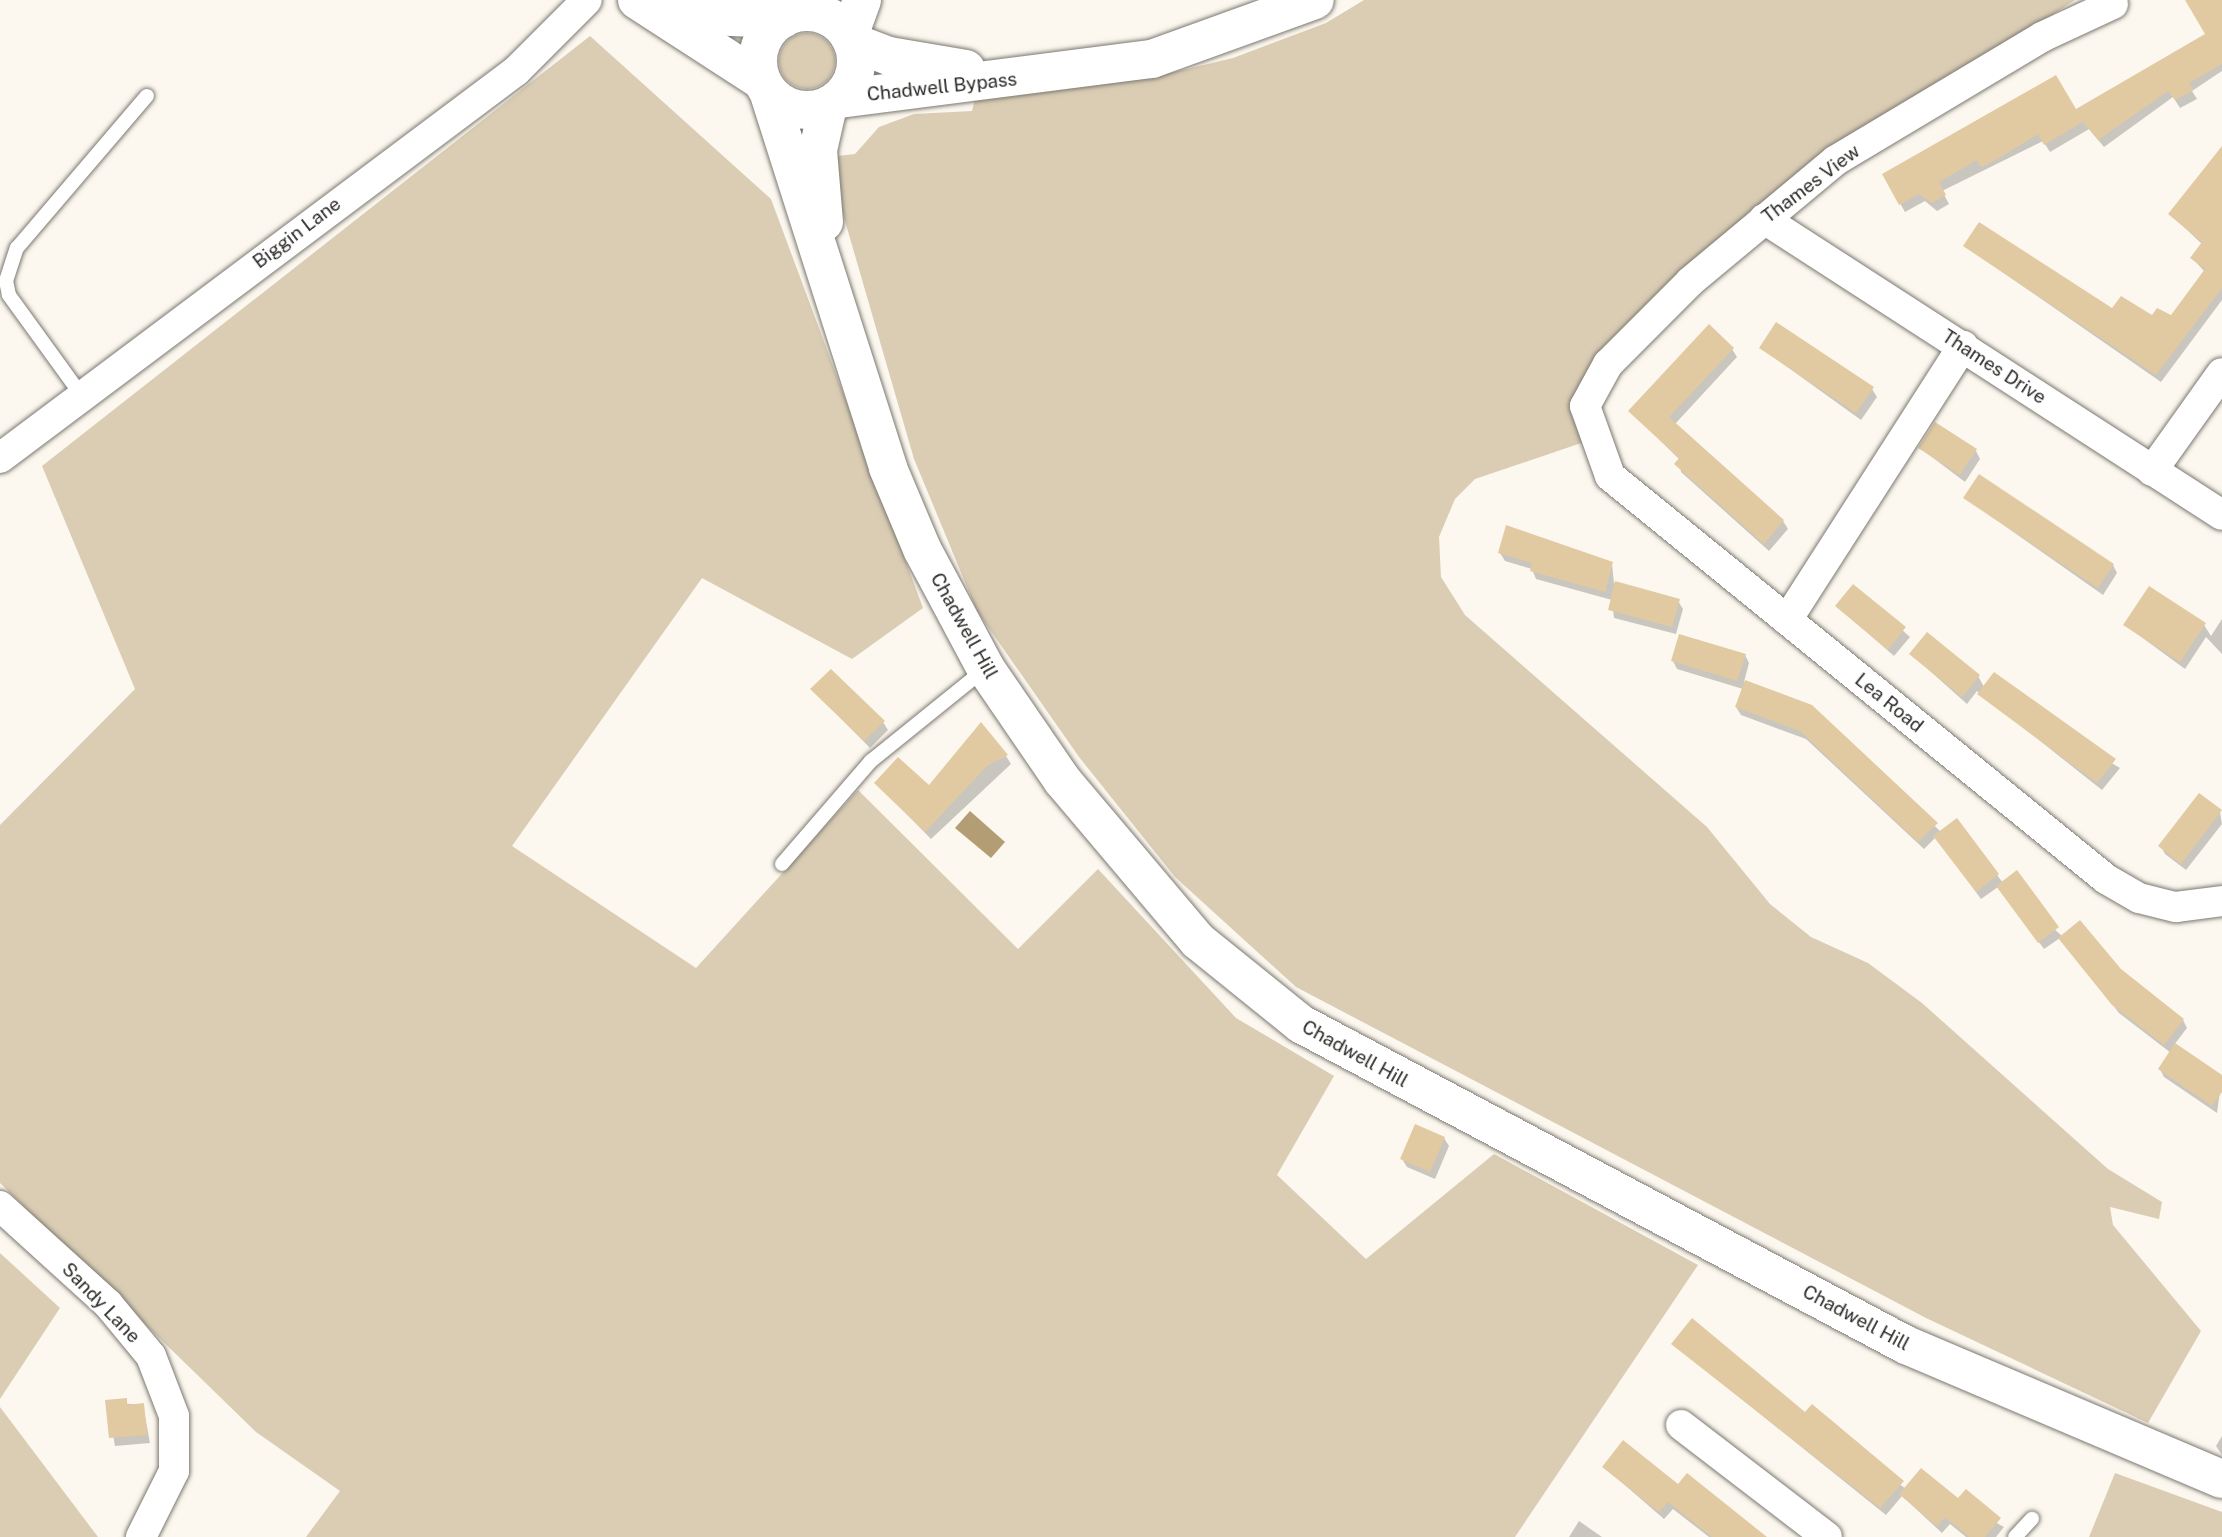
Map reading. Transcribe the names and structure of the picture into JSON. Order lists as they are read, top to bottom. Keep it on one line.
{"streets":{"street":["Chadwell Bypass","Thames View","Biggin Lane","Thames Drive","Chadwell Hill","Lea Road","Sandy Lane"]},"crossings":[["Chadwell Bypass","Chadwell Hill"],["Thames View","Thames Drive"],["Thames View","Lea Road"]]}
